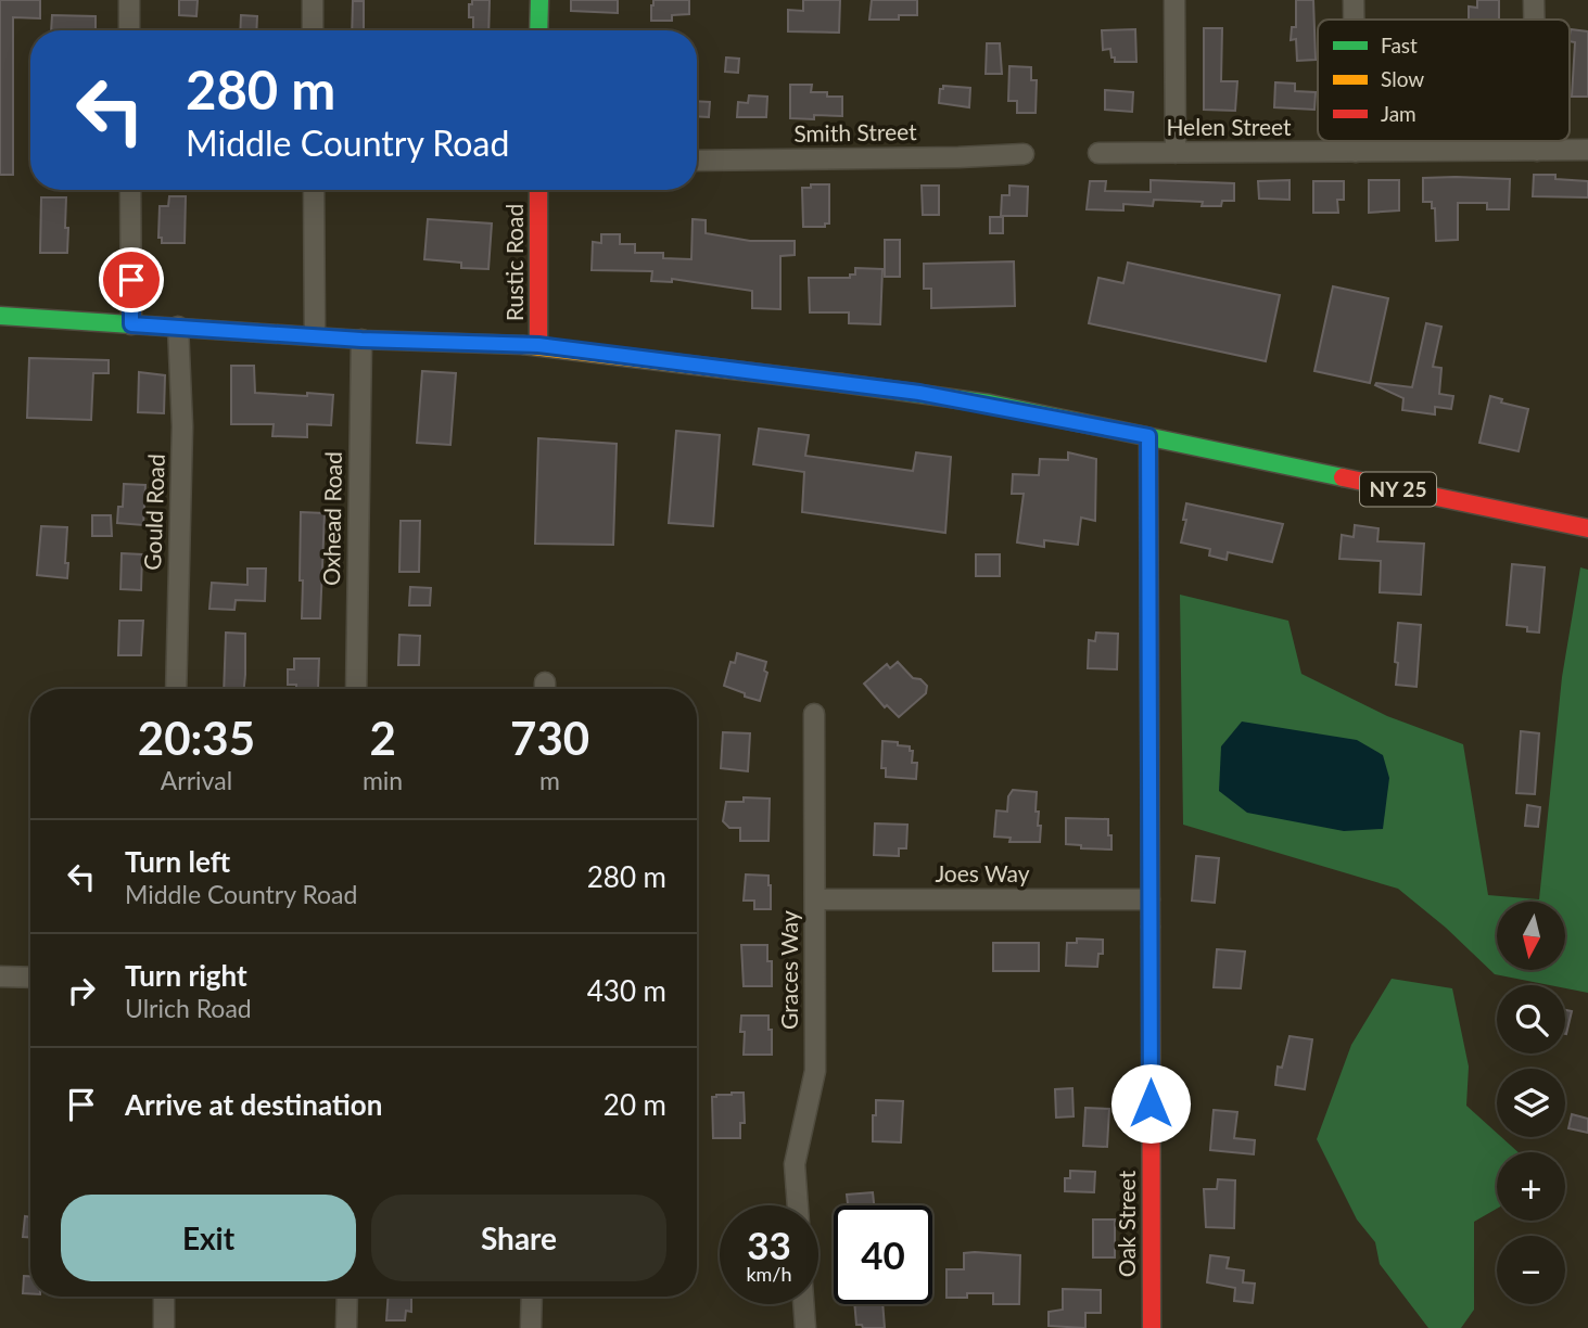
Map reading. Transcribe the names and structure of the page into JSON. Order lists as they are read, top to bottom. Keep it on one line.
{"streets":{"main road":["Rustic Road","NY 25","Oak Street"],"street":["Helen Street","Smith Street","Gould Road","Oxhead Road","Joes Way","Graces Way"]},"crossings":[["Rustic Road","NY 25"],["NY 25","Gould Road"],["NY 25","Oxhead Road"],["NY 25","Oak Street"],["Joes Way","Graces Way"],["Joes Way","Oak Street"]],"legend":["Fast","Slow","Jam"],"north":"bottom","page":{"turn":["280 m","Middle Country Road"],"eta":["20:35","Arrival","2","min","730","m"],"list":[{"name":"Turn left","note":"Middle Country Road","value":"280 m"},{"name":"Turn right","note":"Ulrich Road","value":"430 m"},{"name":"Arrive at destination","value":"20 m"}],"map_buttons":["+","−"],"buttons":["Exit","Share"],"speed":"33 km/h","limit":"40"}}
